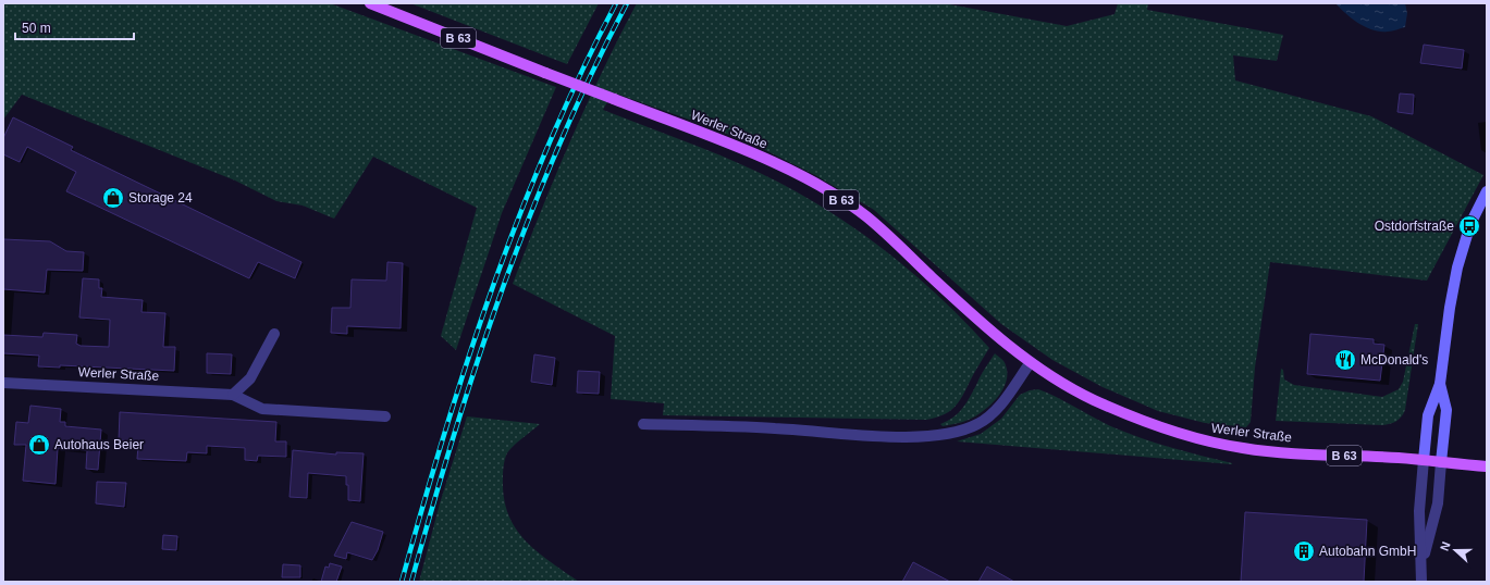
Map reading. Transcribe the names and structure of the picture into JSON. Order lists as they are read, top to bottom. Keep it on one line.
{"streets":{"main road":["B 63","Werler Straße"]},"places":{"shop":["Storage 24","Autohaus Beier"],"bus stop":["Ostdorfstraße"],"restaurant":["McDonald's"],"building":["Autobahn GmbH"]},"scale_bar":"50 m","north":"left"}
